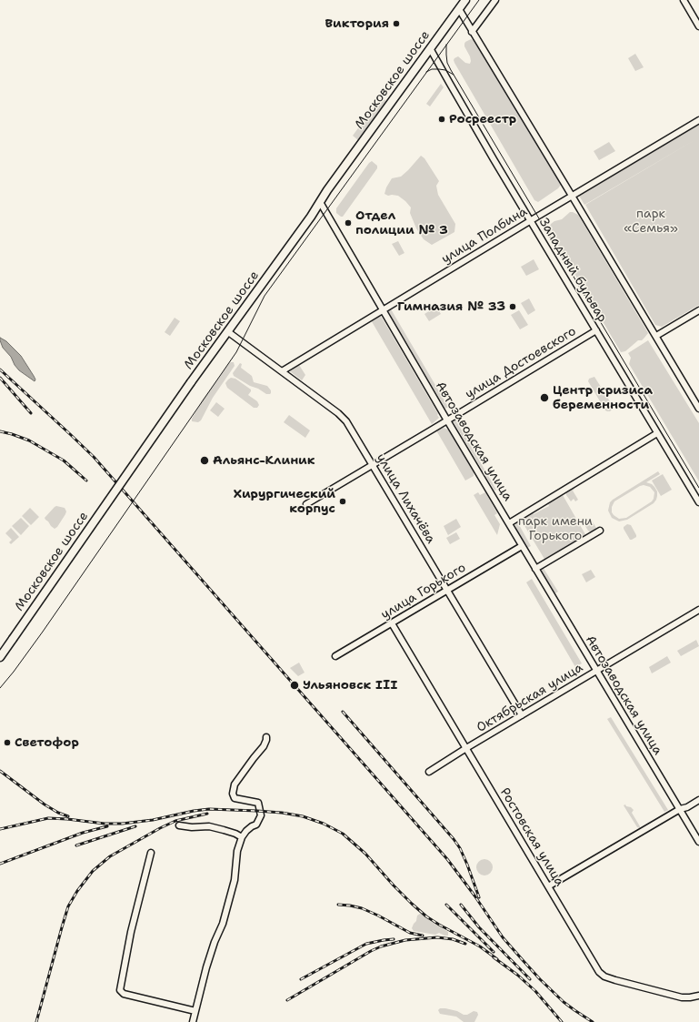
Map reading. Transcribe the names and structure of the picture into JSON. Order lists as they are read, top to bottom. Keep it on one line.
{"streets":{"main road":["Московское шоссе"],"street":["улица Полбина","Западный бульвар","улица Достоевского","Автозаводская улица","улица Лихачёва","улица Горького","Октябрьская улица","Ростовская улица"]},"crossings":[["Московское шоссе","Западный бульвар"],["Московское шоссе","Автозаводская улица"],["Московское шоссе","улица Лихачёва"],["улица Полбина","Западный бульвар"],["улица Полбина","Автозаводская улица"],["улица Полбина","улица Лихачёва"],["Западный бульвар","улица Достоевского"],["улица Достоевского","Автозаводская улица"],["улица Достоевского","улица Лихачёва"],["Автозаводская улица","улица Горького"],["Автозаводская улица","Октябрьская улица"],["улица Лихачёва","улица Горького"],["улица Лихачёва","Октябрьская улица"],["улица Горького","Ростовская улица"],["Октябрьская улица","Ростовская улица"]],"parks":["парк «Семья»","парк имени Горького"],"places":["Виктория","Росреестр","Отдел полиции № 3","Гимназия № 33","Центр кризиса беременности","Альянс-Клиник","Хирургический корпус","Ульяновск III","Светофор"]}
